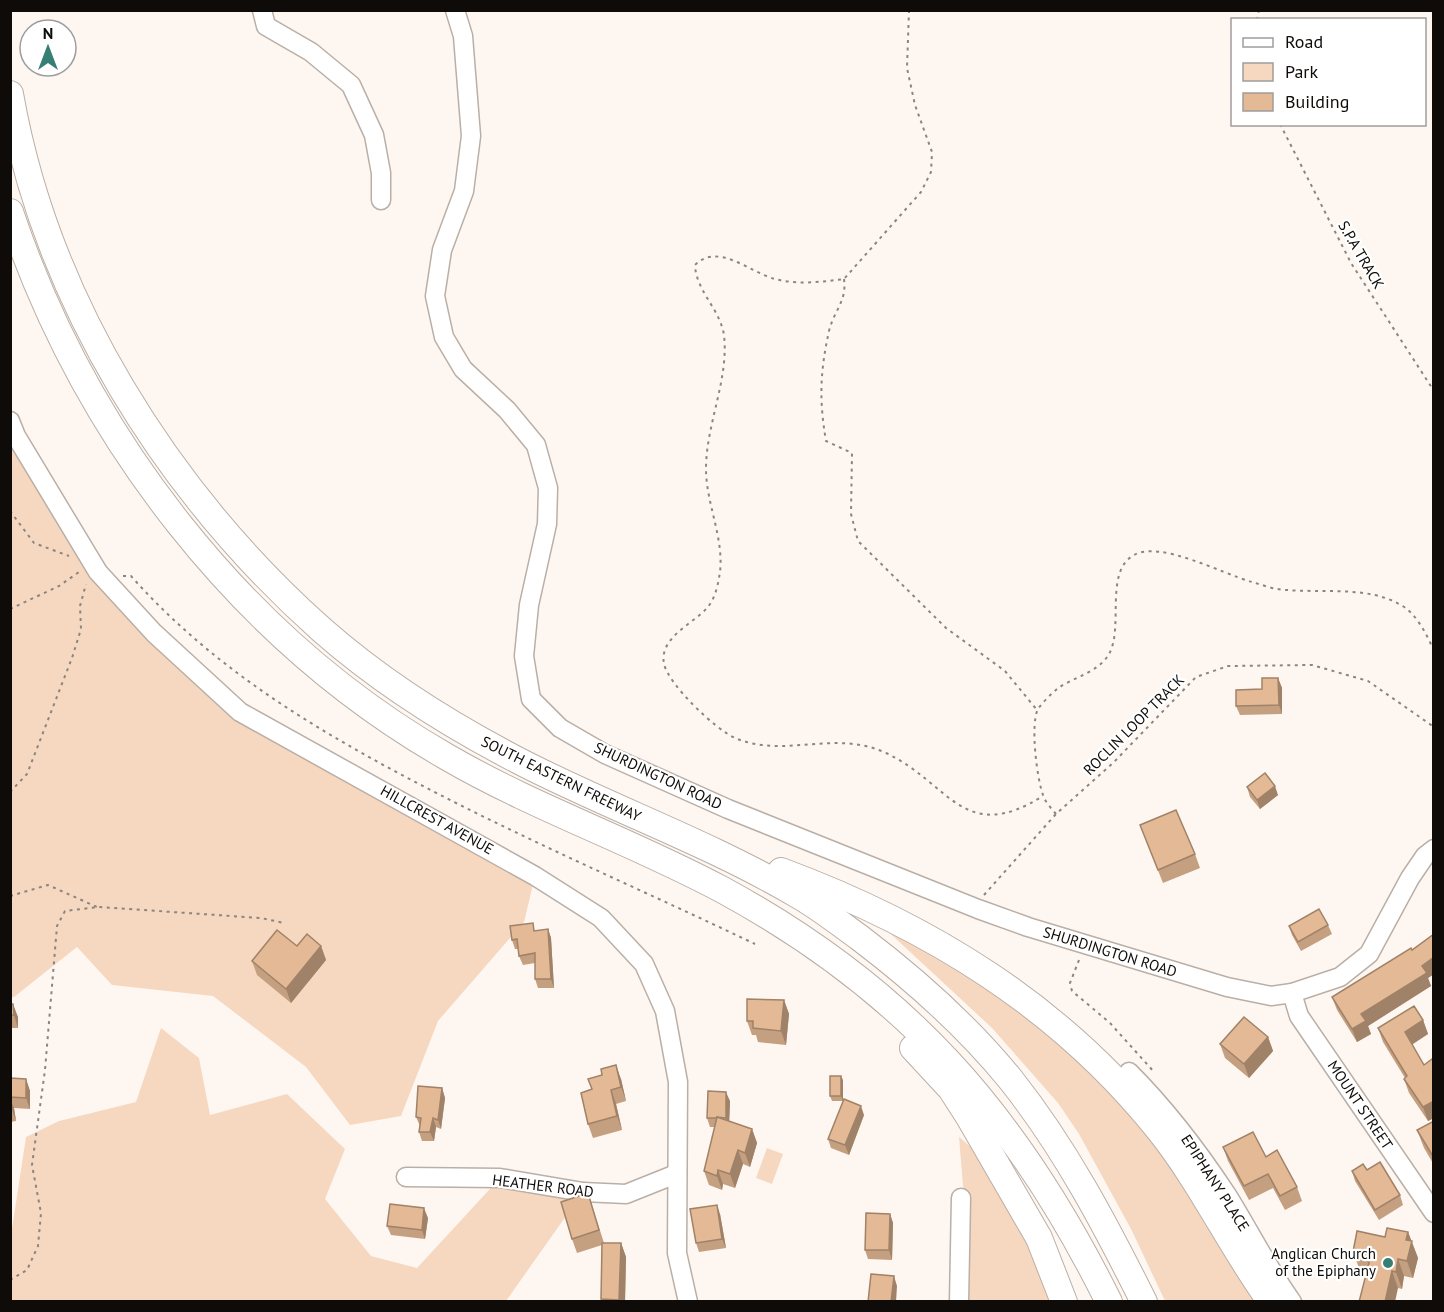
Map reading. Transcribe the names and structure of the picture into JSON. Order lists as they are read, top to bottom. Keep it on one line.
{"streets":{"highway":["SOUTH EASTERN FREEWAY"],"street":["SHURDINGTON ROAD","HILLCREST AVENUE","MOUNT STREET","EPIPHANY PLACE","HEATHER ROAD"],"path":["S.P.A TRACK","ROCLIN LOOP TRACK"]},"crossings":[["ROCLIN LOOP TRACK","SHURDINGTON ROAD"],["SHURDINGTON ROAD","MOUNT STREET"],["HILLCREST AVENUE","HEATHER ROAD"]],"places":["Anglican Church of the Epiphany"],"legend":["Road","Park","Building"],"north":"top"}
